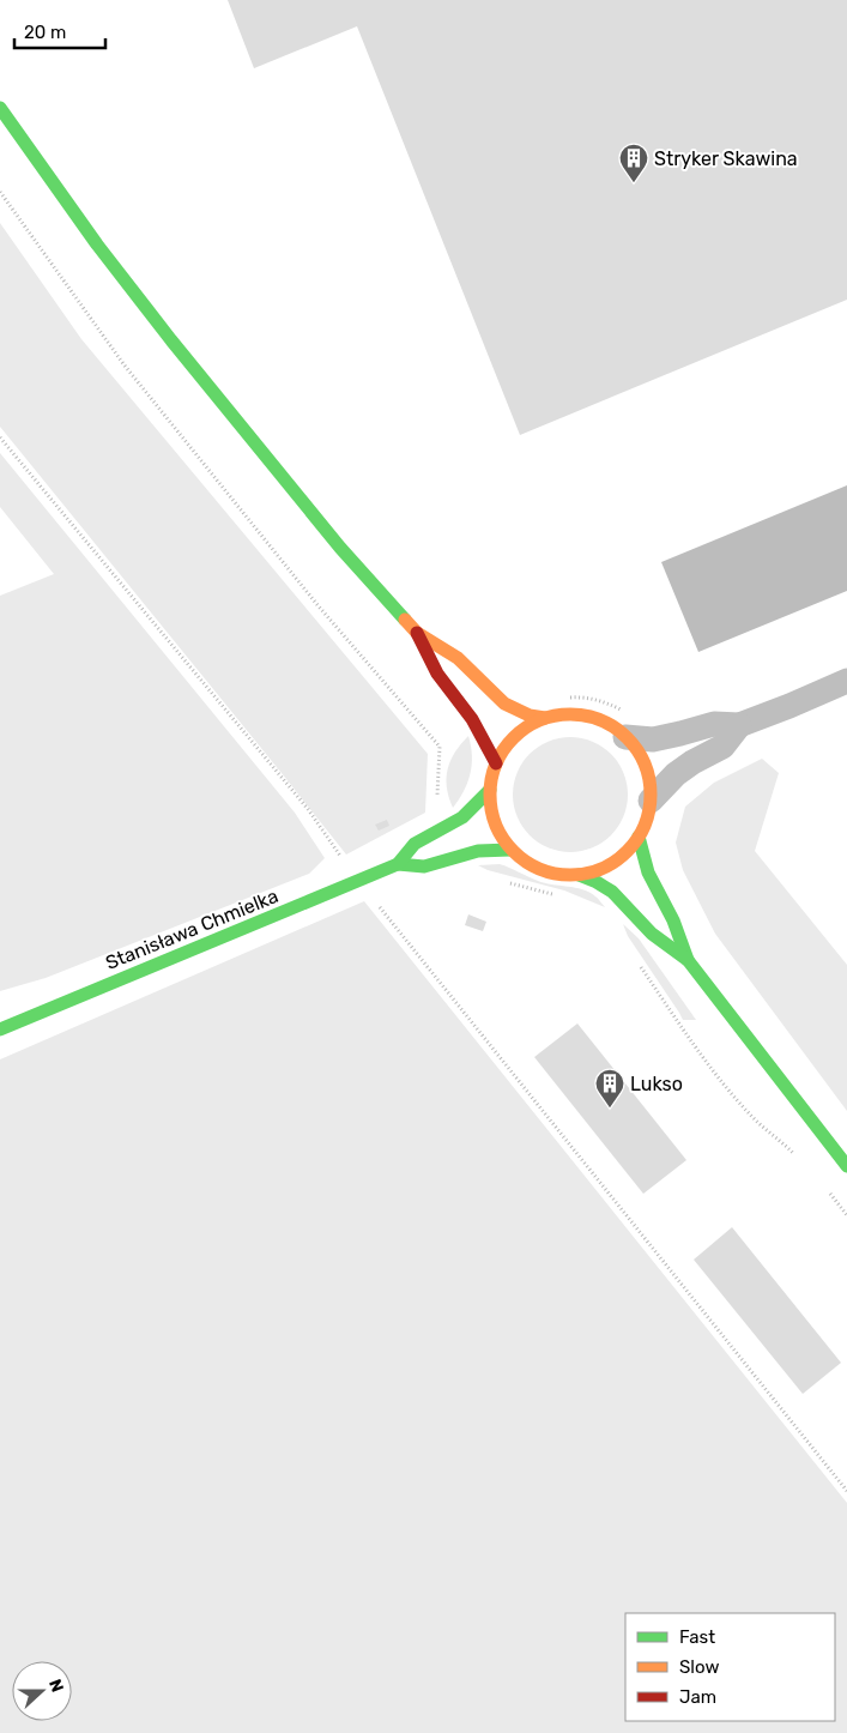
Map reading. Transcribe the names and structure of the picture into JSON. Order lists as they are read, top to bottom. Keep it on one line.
{"streets":{"main road":["Stanisława Chmielka"]},"places":{"building":["Stryker Skawina","Lukso"]},"legend":["Fast","Slow","Jam"],"scale_bar":"20 m","north":"right"}
